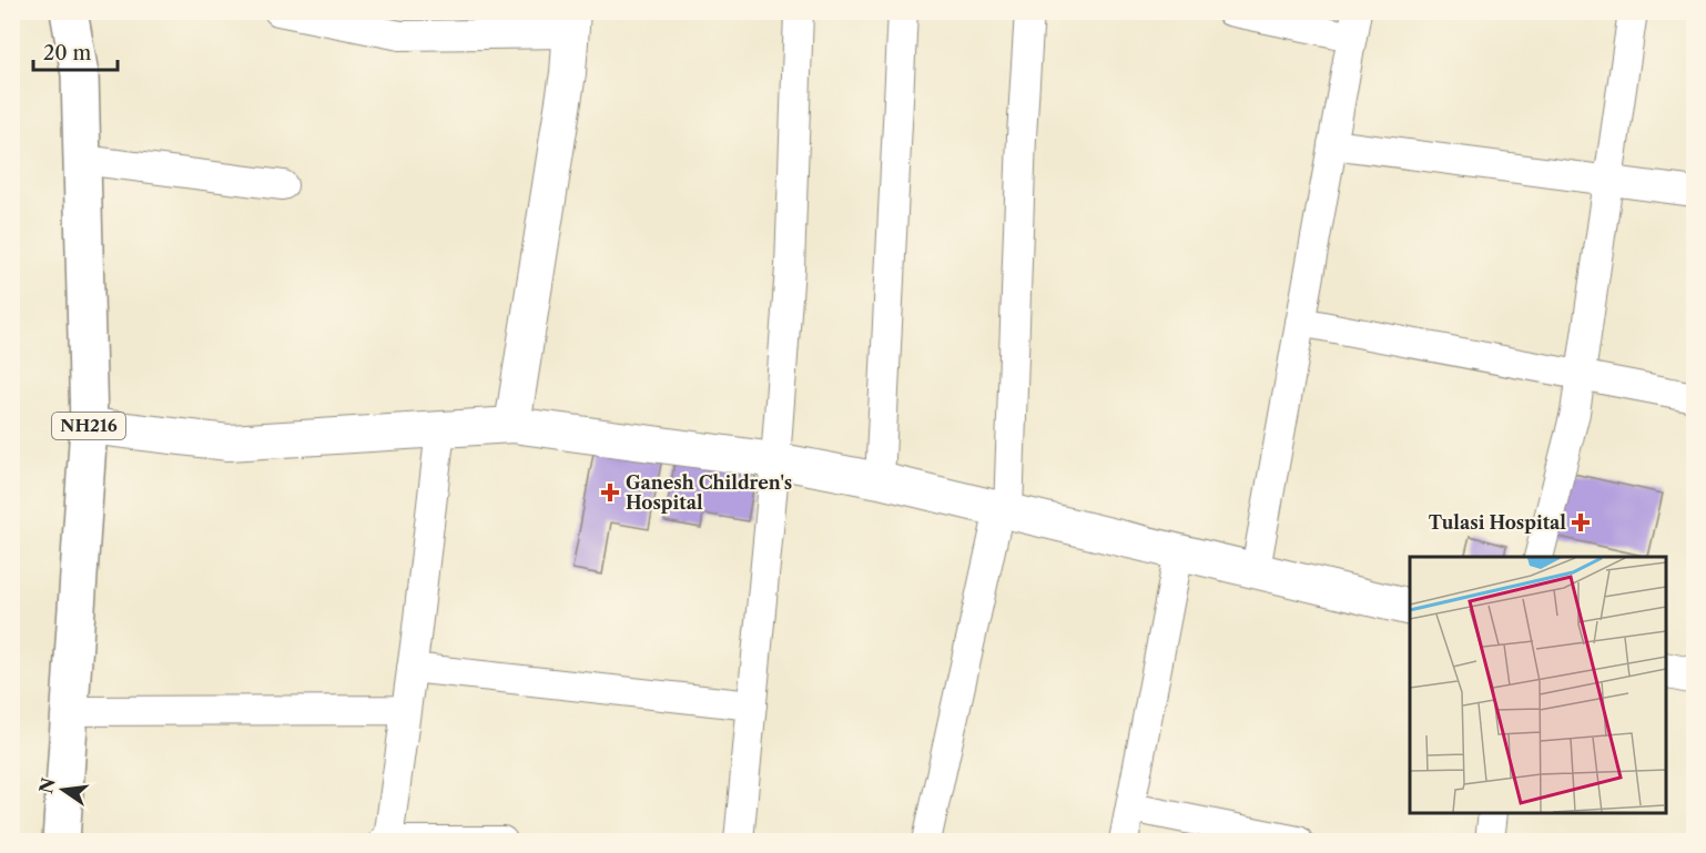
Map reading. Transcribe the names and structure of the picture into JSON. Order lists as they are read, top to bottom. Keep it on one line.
{"streets":{"highway":["NH216"]},"places":{"health":["Ganesh Children's Hospital","Tulasi Hospital"]},"scale_bar":"20 m","north":"left"}
